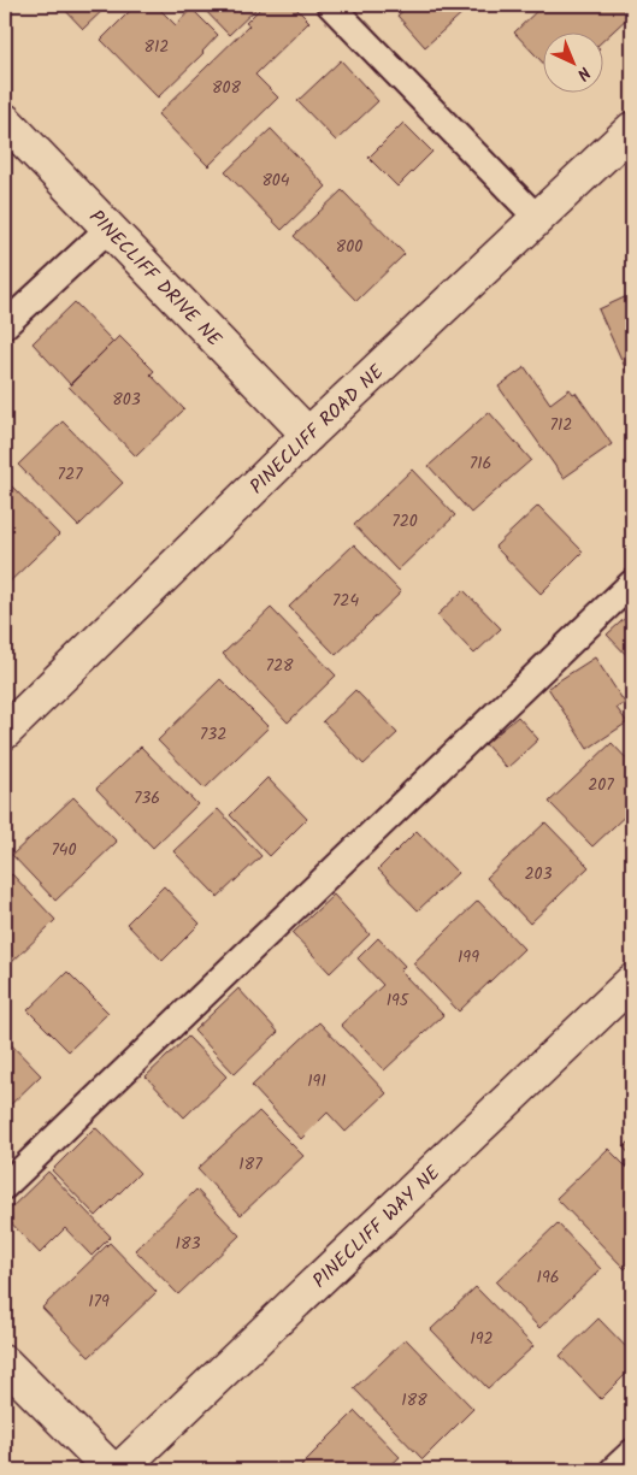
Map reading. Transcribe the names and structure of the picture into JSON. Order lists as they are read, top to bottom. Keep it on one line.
{"streets":{"street":["PINECLIFF DRIVE NE","PINECLIFF ROAD NE","PINECLIFF WAY NE"]},"crossings":[["PINECLIFF DRIVE NE","PINECLIFF ROAD NE"]],"house_numbers":["812","808","804","800","803","712","716","727","720","724","728","732","207","736","740","203","199","195","191","187","183","196","179","192","188"],"north":"bottom right"}
